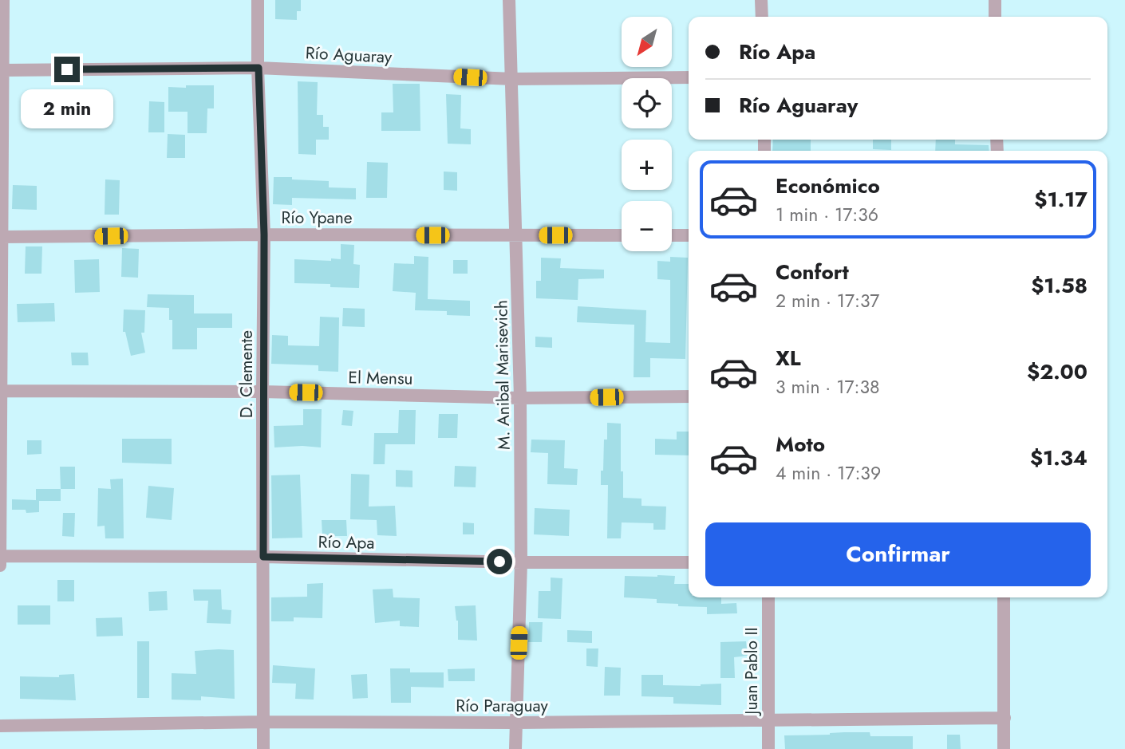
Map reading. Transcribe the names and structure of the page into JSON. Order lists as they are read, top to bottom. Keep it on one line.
{"streets":{"street":["Río Aguaray","Río Ypane","D. Clemente","M. Anibal Marisevich","El Mensu","Río Apa","Juan Pablo II","Río Paraguay"]},"crossings":[["Río Aguaray","D. Clemente"],["Río Aguaray","M. Anibal Marisevich"],["Río Ypane","D. Clemente"],["Río Ypane","M. Anibal Marisevich"],["D. Clemente","El Mensu"],["D. Clemente","Río Apa"],["D. Clemente","Río Paraguay"],["M. Anibal Marisevich","El Mensu"],["M. Anibal Marisevich","Río Apa"],["M. Anibal Marisevich","Río Paraguay"],["Juan Pablo II","Río Paraguay"]],"north":"bottom left","page":{"map_buttons":["+","−"],"banner":["Río Apa","Río Aguaray"],"bubble":"2 min","list":[{"name":"Económico","note":"1 min · 17:36","value":"$1.17"},{"name":"Confort","note":"2 min · 17:37","value":"$1.58"},{"name":"XL","note":"3 min · 17:38","value":"$2.00"},{"name":"Moto","note":"4 min · 17:39","value":"$1.34"}],"buttons":"Confirmar"}}
